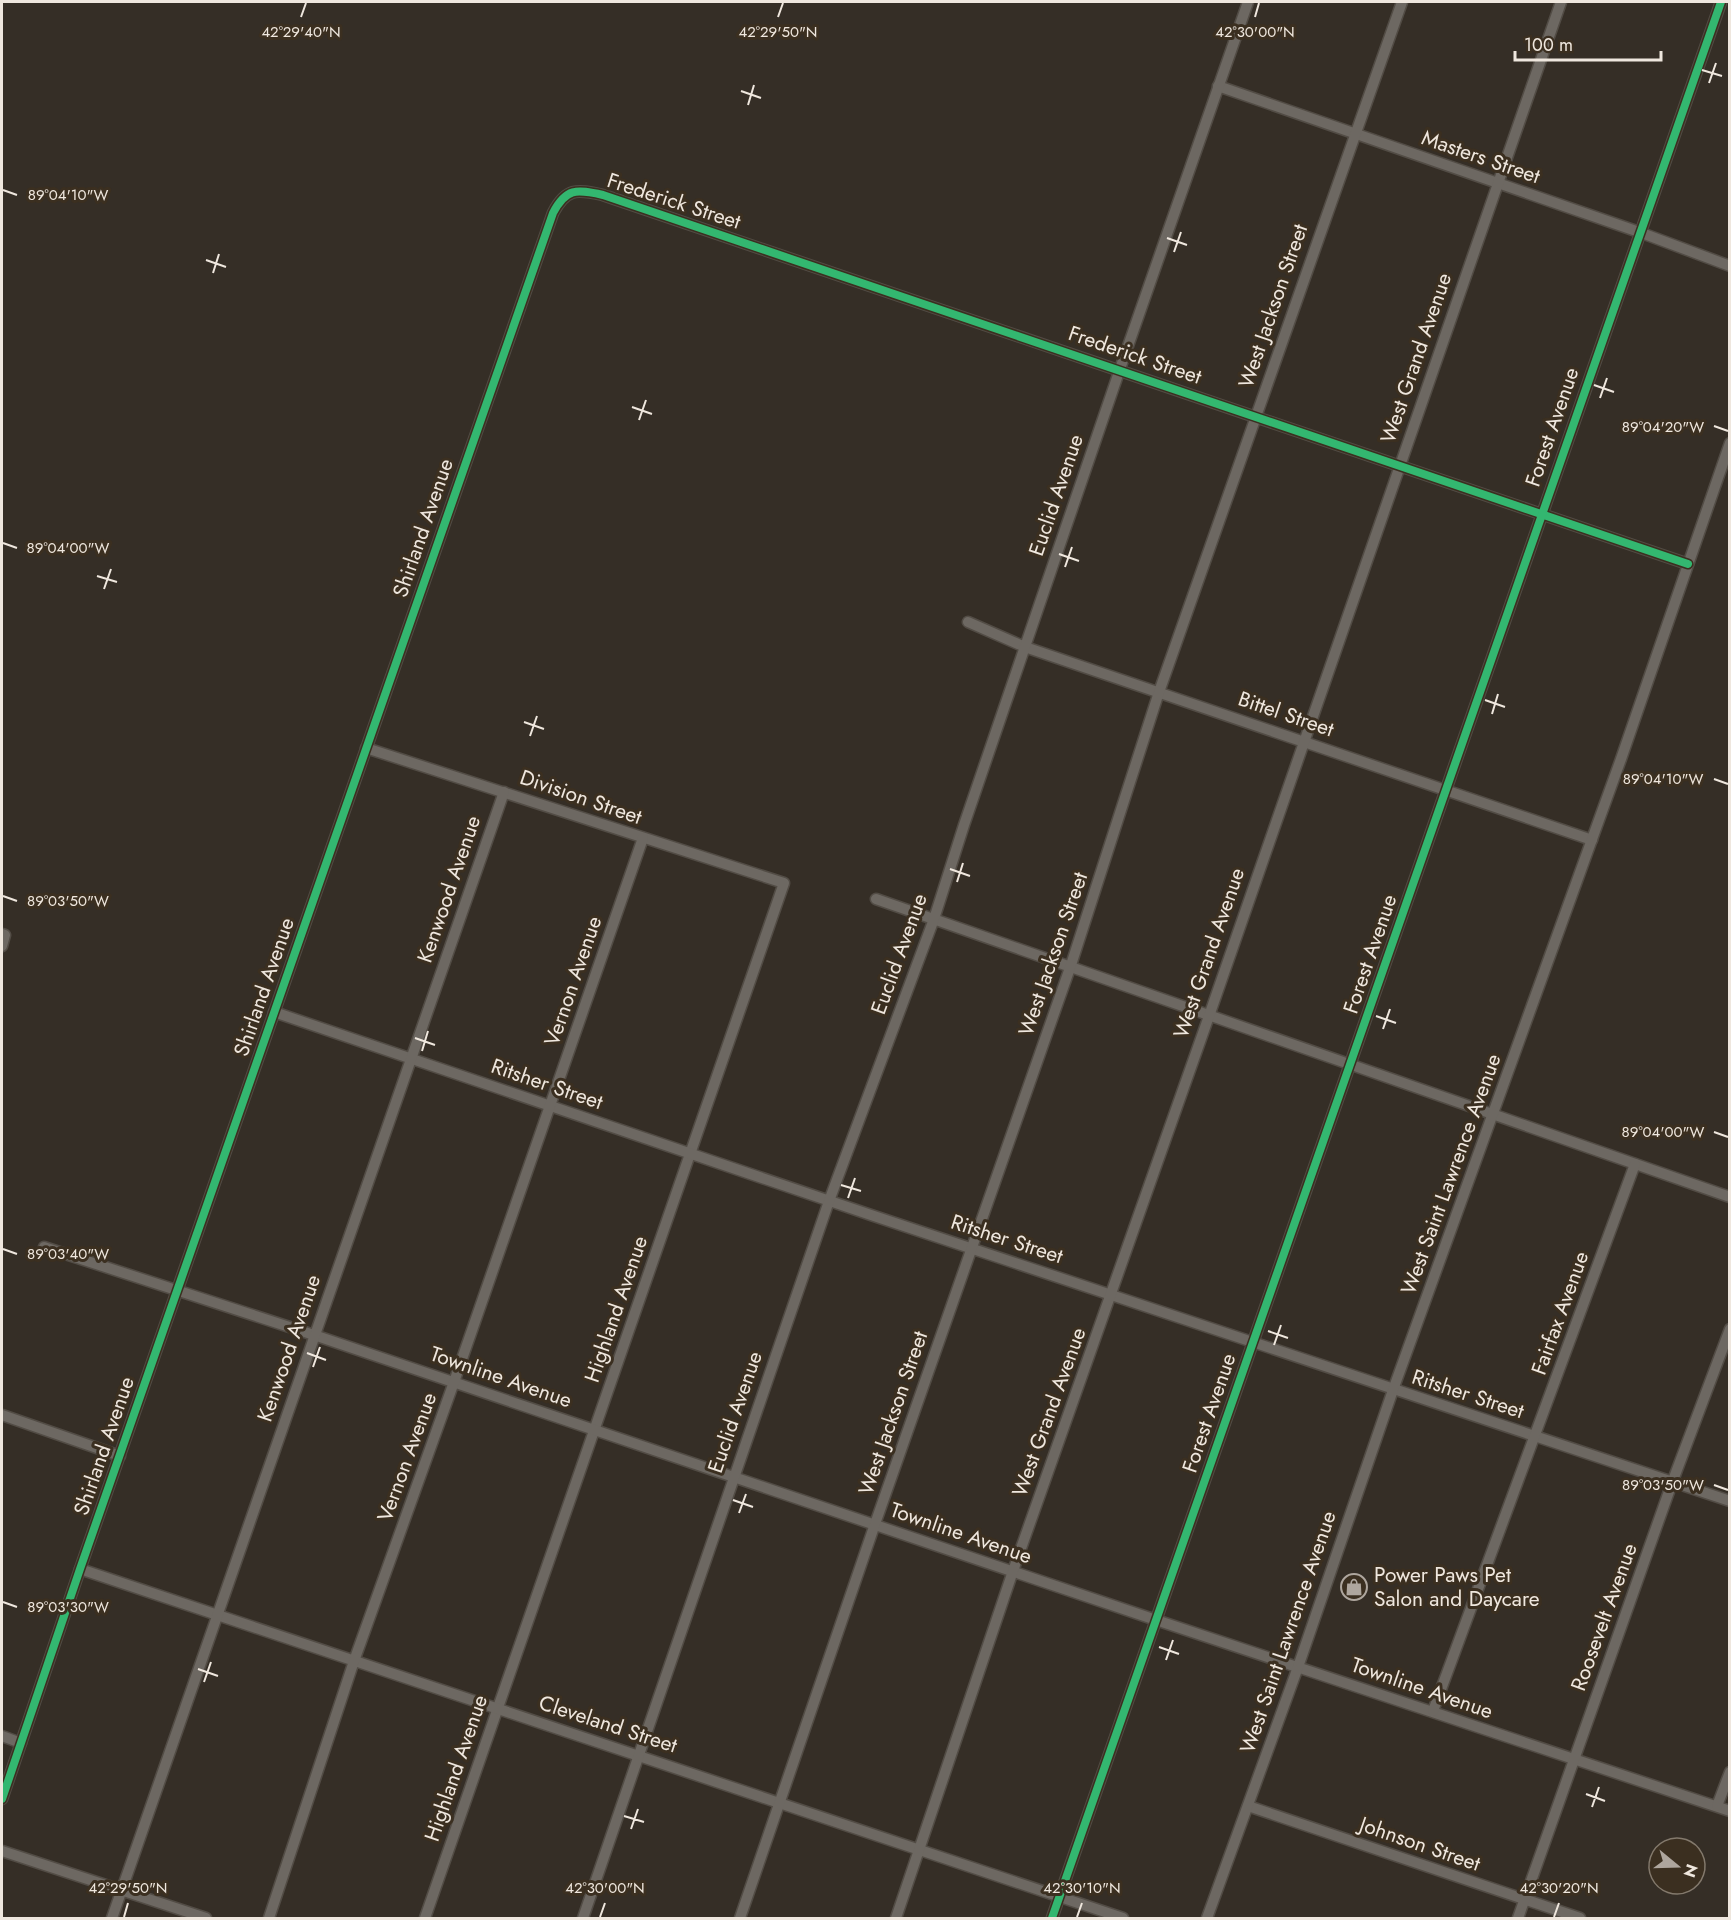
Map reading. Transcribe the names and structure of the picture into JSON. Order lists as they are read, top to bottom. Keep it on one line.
{"streets":{"street":["Masters Street","Frederick Street","West Jackson Street","West Grand Avenue","Forest Avenue","Euclid Avenue","Shirland Avenue","Bittel Street","Division Street","Kenwood Avenue","Vernon Avenue","Ritsher Street","West Saint Lawrence Avenue","Highland Avenue","Fairfax Avenue","Townline Avenue","Roosevelt Avenue","Cleveland Street","Johnson Street"]},"crossings":[["Masters Street","West Jackson Street"],["Masters Street","West Grand Avenue"],["Masters Street","Forest Avenue"],["Masters Street","Euclid Avenue"],["Frederick Street","West Jackson Street"],["Frederick Street","West Grand Avenue"],["Frederick Street","Forest Avenue"],["Frederick Street","Euclid Avenue"],["Frederick Street","Shirland Avenue"],["Frederick Street","West Saint Lawrence Avenue"],["West Jackson Street","Bittel Street"],["West Jackson Street","Ritsher Street"],["West Jackson Street","Townline Avenue"],["West Jackson Street","Cleveland Street"],["West Grand Avenue","Bittel Street"],["West Grand Avenue","Ritsher Street"],["West Grand Avenue","Townline Avenue"],["West Grand Avenue","Cleveland Street"],["Forest Avenue","Bittel Street"],["Forest Avenue","Ritsher Street"],["Forest Avenue","Townline Avenue"],["Forest Avenue","Cleveland Street"],["Euclid Avenue","Bittel Street"],["Euclid Avenue","Ritsher Street"],["Euclid Avenue","Townline Avenue"],["Euclid Avenue","Cleveland Street"],["Shirland Avenue","Division Street"],["Shirland Avenue","Ritsher Street"],["Shirland Avenue","Townline Avenue"],["Shirland Avenue","Cleveland Street"],["Bittel Street","West Saint Lawrence Avenue"],["Division Street","Kenwood Avenue"],["Division Street","Vernon Avenue"],["Division Street","Highland Avenue"],["Kenwood Avenue","Ritsher Street"],["Kenwood Avenue","Townline Avenue"],["Kenwood Avenue","Cleveland Street"],["Vernon Avenue","Ritsher Street"],["Vernon Avenue","Townline Avenue"],["Vernon Avenue","Cleveland Street"],["Ritsher Street","West Saint Lawrence Avenue"],["Ritsher Street","Highland Avenue"],["Ritsher Street","Fairfax Avenue"],["Ritsher Street","Roosevelt Avenue"],["West Saint Lawrence Avenue","Townline Avenue"],["West Saint Lawrence Avenue","Johnson Street"],["Highland Avenue","Townline Avenue"],["Highland Avenue","Cleveland Street"],["Fairfax Avenue","Townline Avenue"],["Townline Avenue","Roosevelt Avenue"],["Roosevelt Avenue","Johnson Street"]],"places":{"shop":["Power Paws Pet Salon and Daycare"]},"scale_bar":"100 m","north":"right","coordinates":["42°29'40\"N","42°29'50\"N","42°30'00\"N","89°04'10\"W","89°04'20\"W","89°04'00\"W","89°03'50\"W","89°03'40\"W","89°03'30\"W","42°30'10\"N","42°30'20\"N"]}
